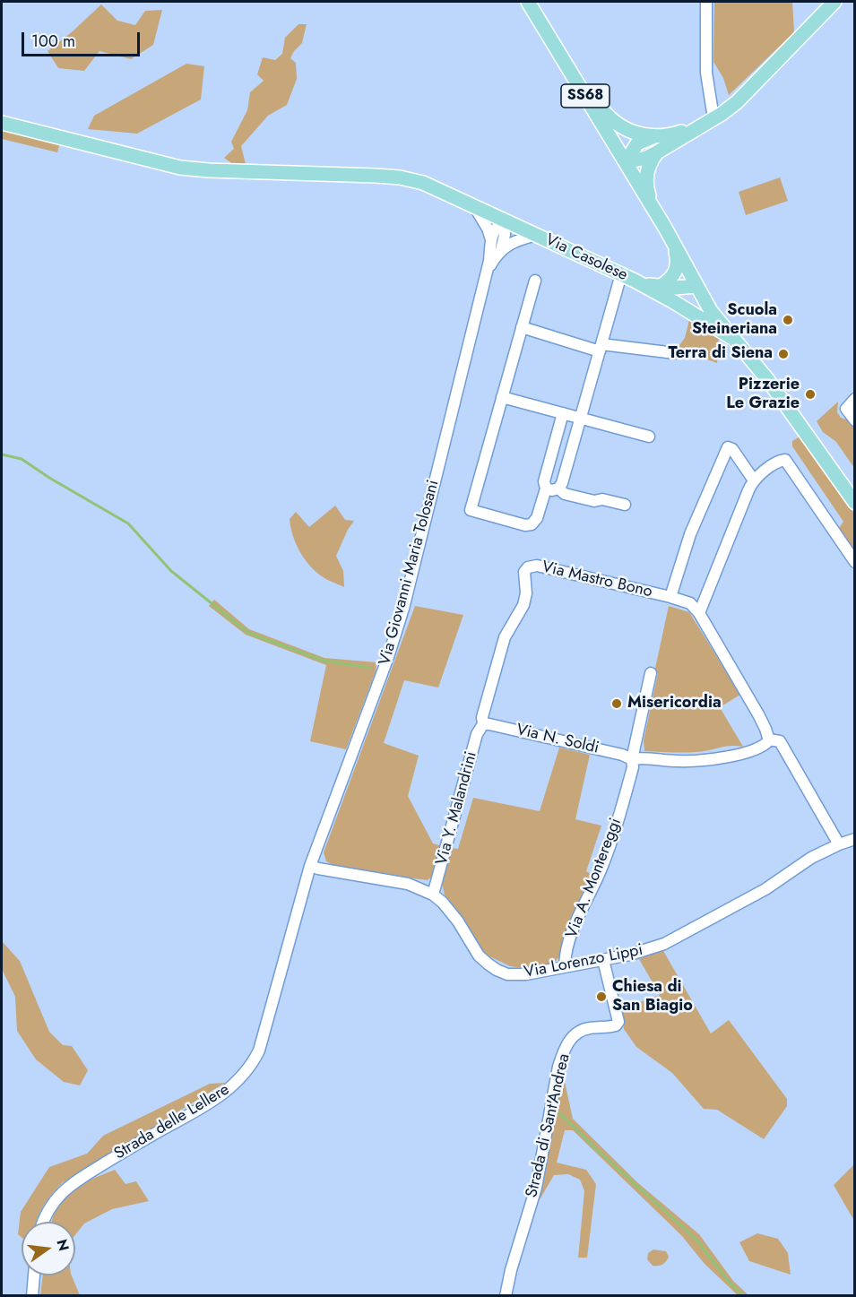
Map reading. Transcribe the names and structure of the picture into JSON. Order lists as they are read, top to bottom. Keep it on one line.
{"streets":{"main road":["SS68","Via Casolese"],"street":["Via Giovanni Maria Tolosani","Via Mastro Bono","Via N. Soldi","Via Y. Malandrini","Via A. Montereggi","Via Lorenzo Lippi","Strada delle Lellere","Strada di Sant'Andrea"]},"crossings":[["SS68","Via Casolese"],["Via Casolese","Via Giovanni Maria Tolosani"],["Via Giovanni Maria Tolosani","Via Lorenzo Lippi"],["Via Giovanni Maria Tolosani","Strada delle Lellere"],["Via Mastro Bono","Via N. Soldi"],["Via Mastro Bono","Via Y. Malandrini"],["Via N. Soldi","Via Y. Malandrini"],["Via N. Soldi","Via A. Montereggi"],["Via Y. Malandrini","Via Lorenzo Lippi"],["Via A. Montereggi","Via Lorenzo Lippi"],["Via Lorenzo Lippi","Strada delle Lellere"],["Via Lorenzo Lippi","Strada di Sant'Andrea"]],"places":["Scuola Steineriana","Terra di Siena","Pizzerie Le Grazie","Misericordia","Chiesa di San Biagio"],"scale_bar":"100 m","north":"right"}
